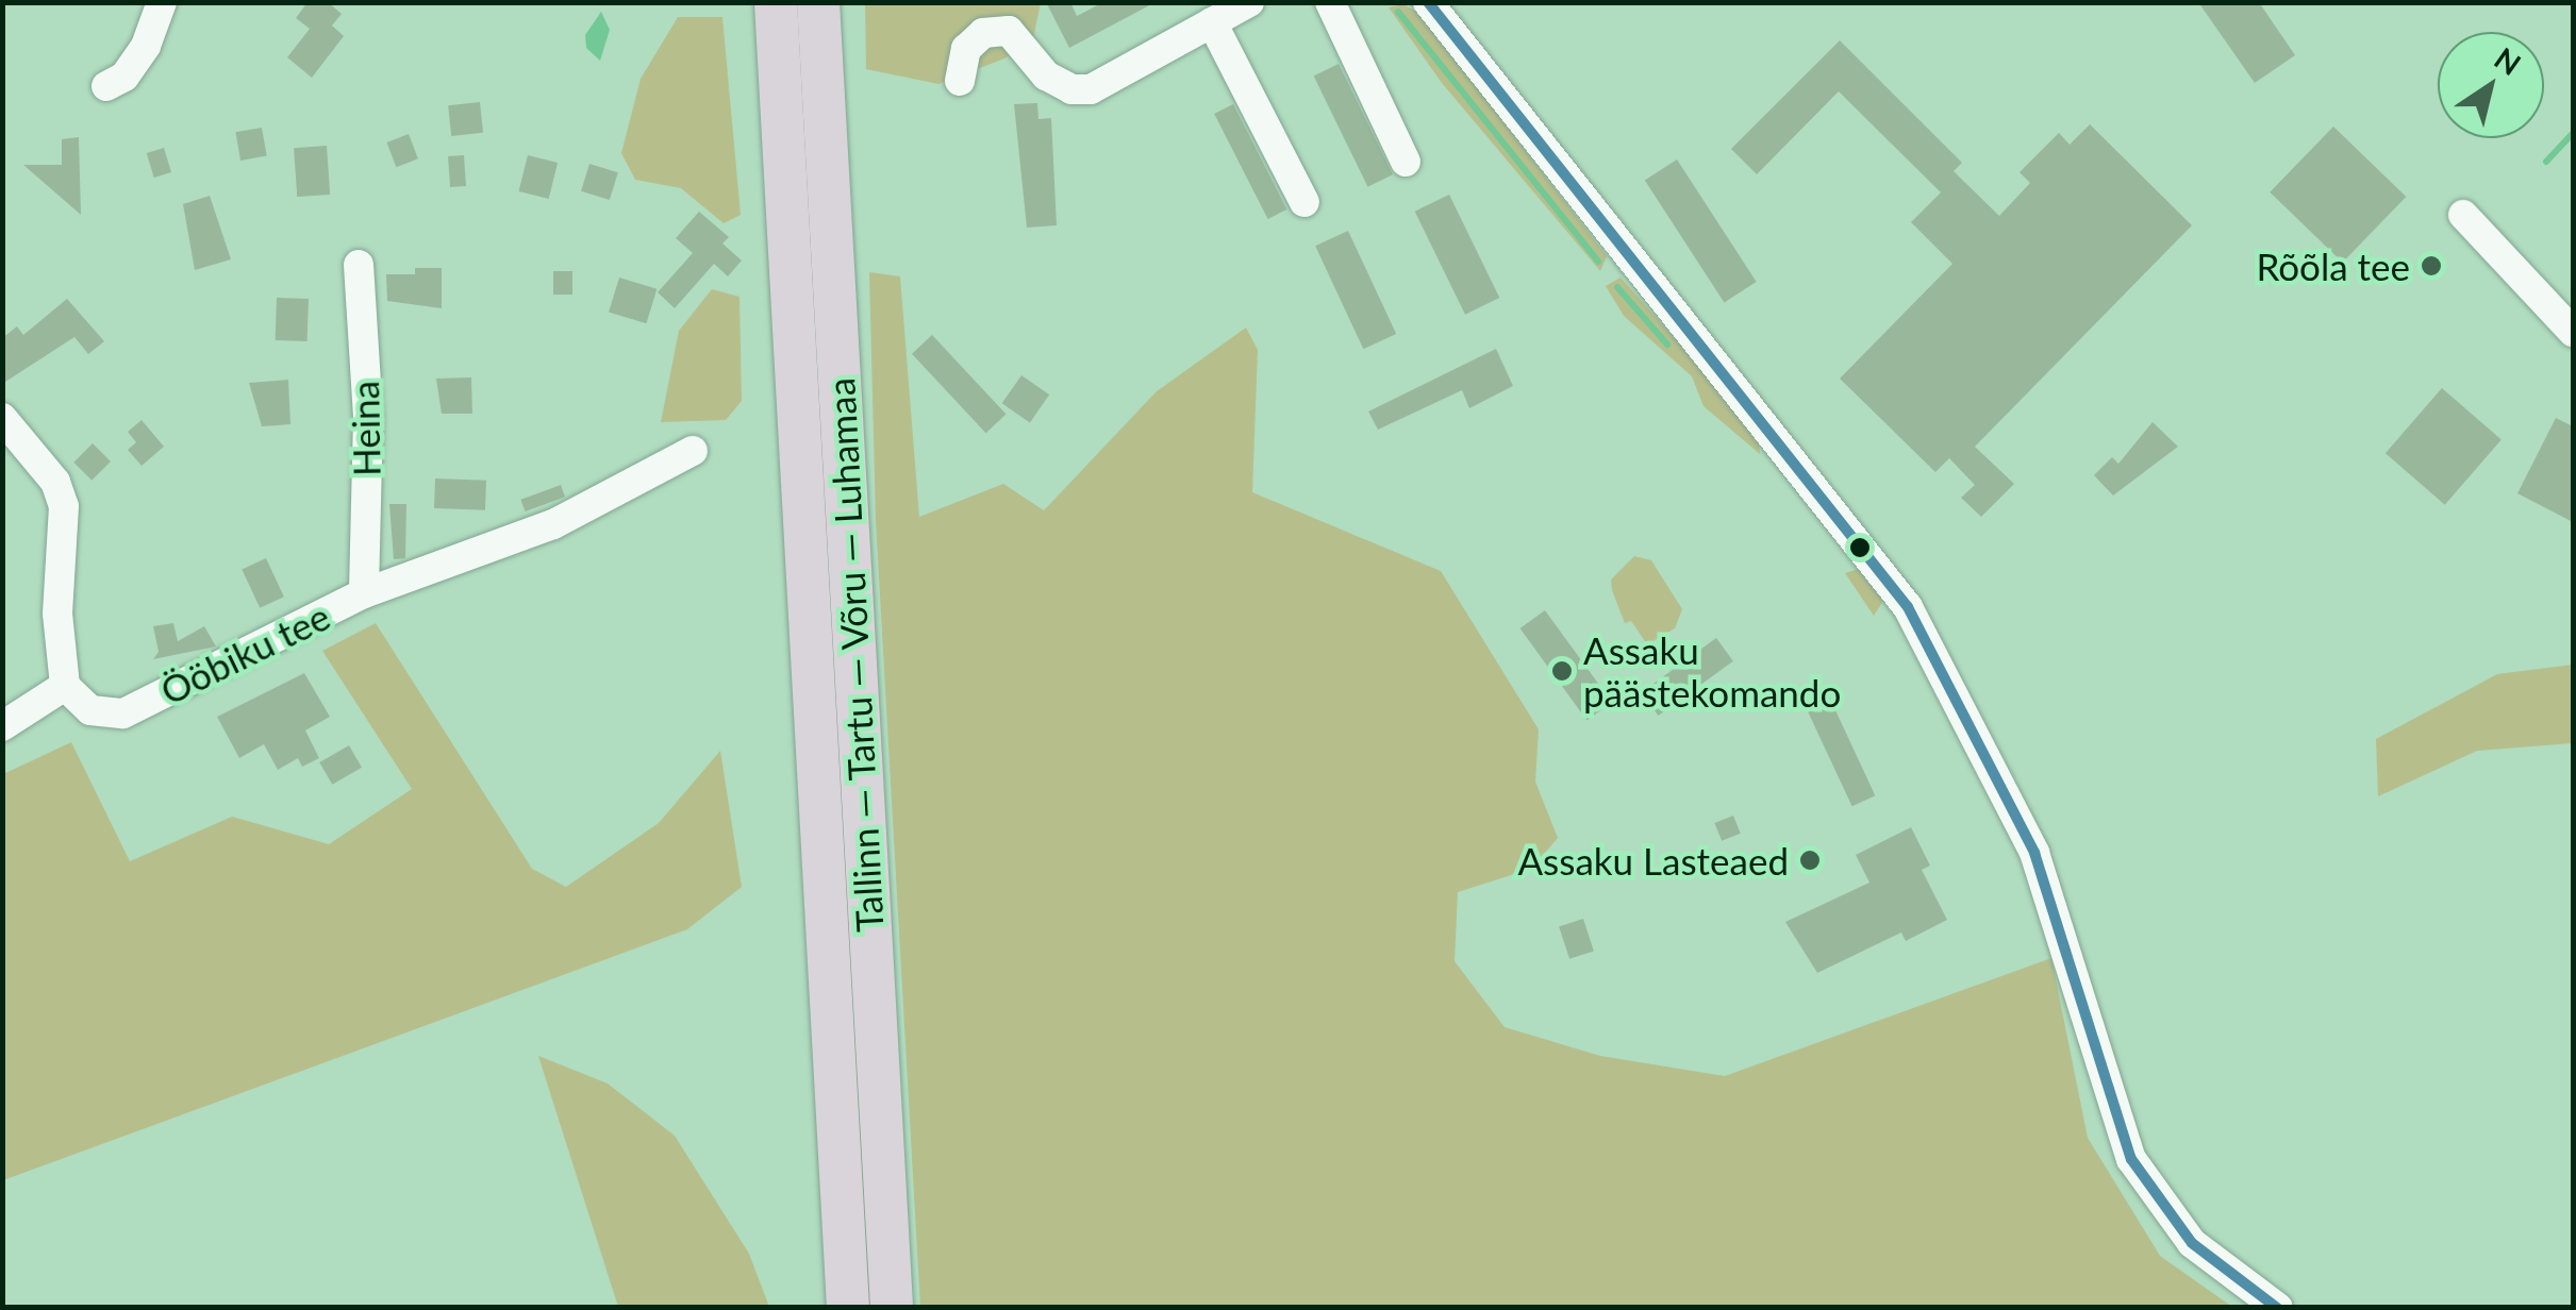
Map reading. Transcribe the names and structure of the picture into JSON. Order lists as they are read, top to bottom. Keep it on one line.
{"streets":{"highway":["Tallinn — Tartu — Võru — Luhamaa"],"street":["Heina","Ööbiku tee"]},"crossings":[["Heina","Ööbiku tee"]],"places":["Rõõla tee","Assaku päästekomando","Assaku Lasteaed"],"north":"top right"}
